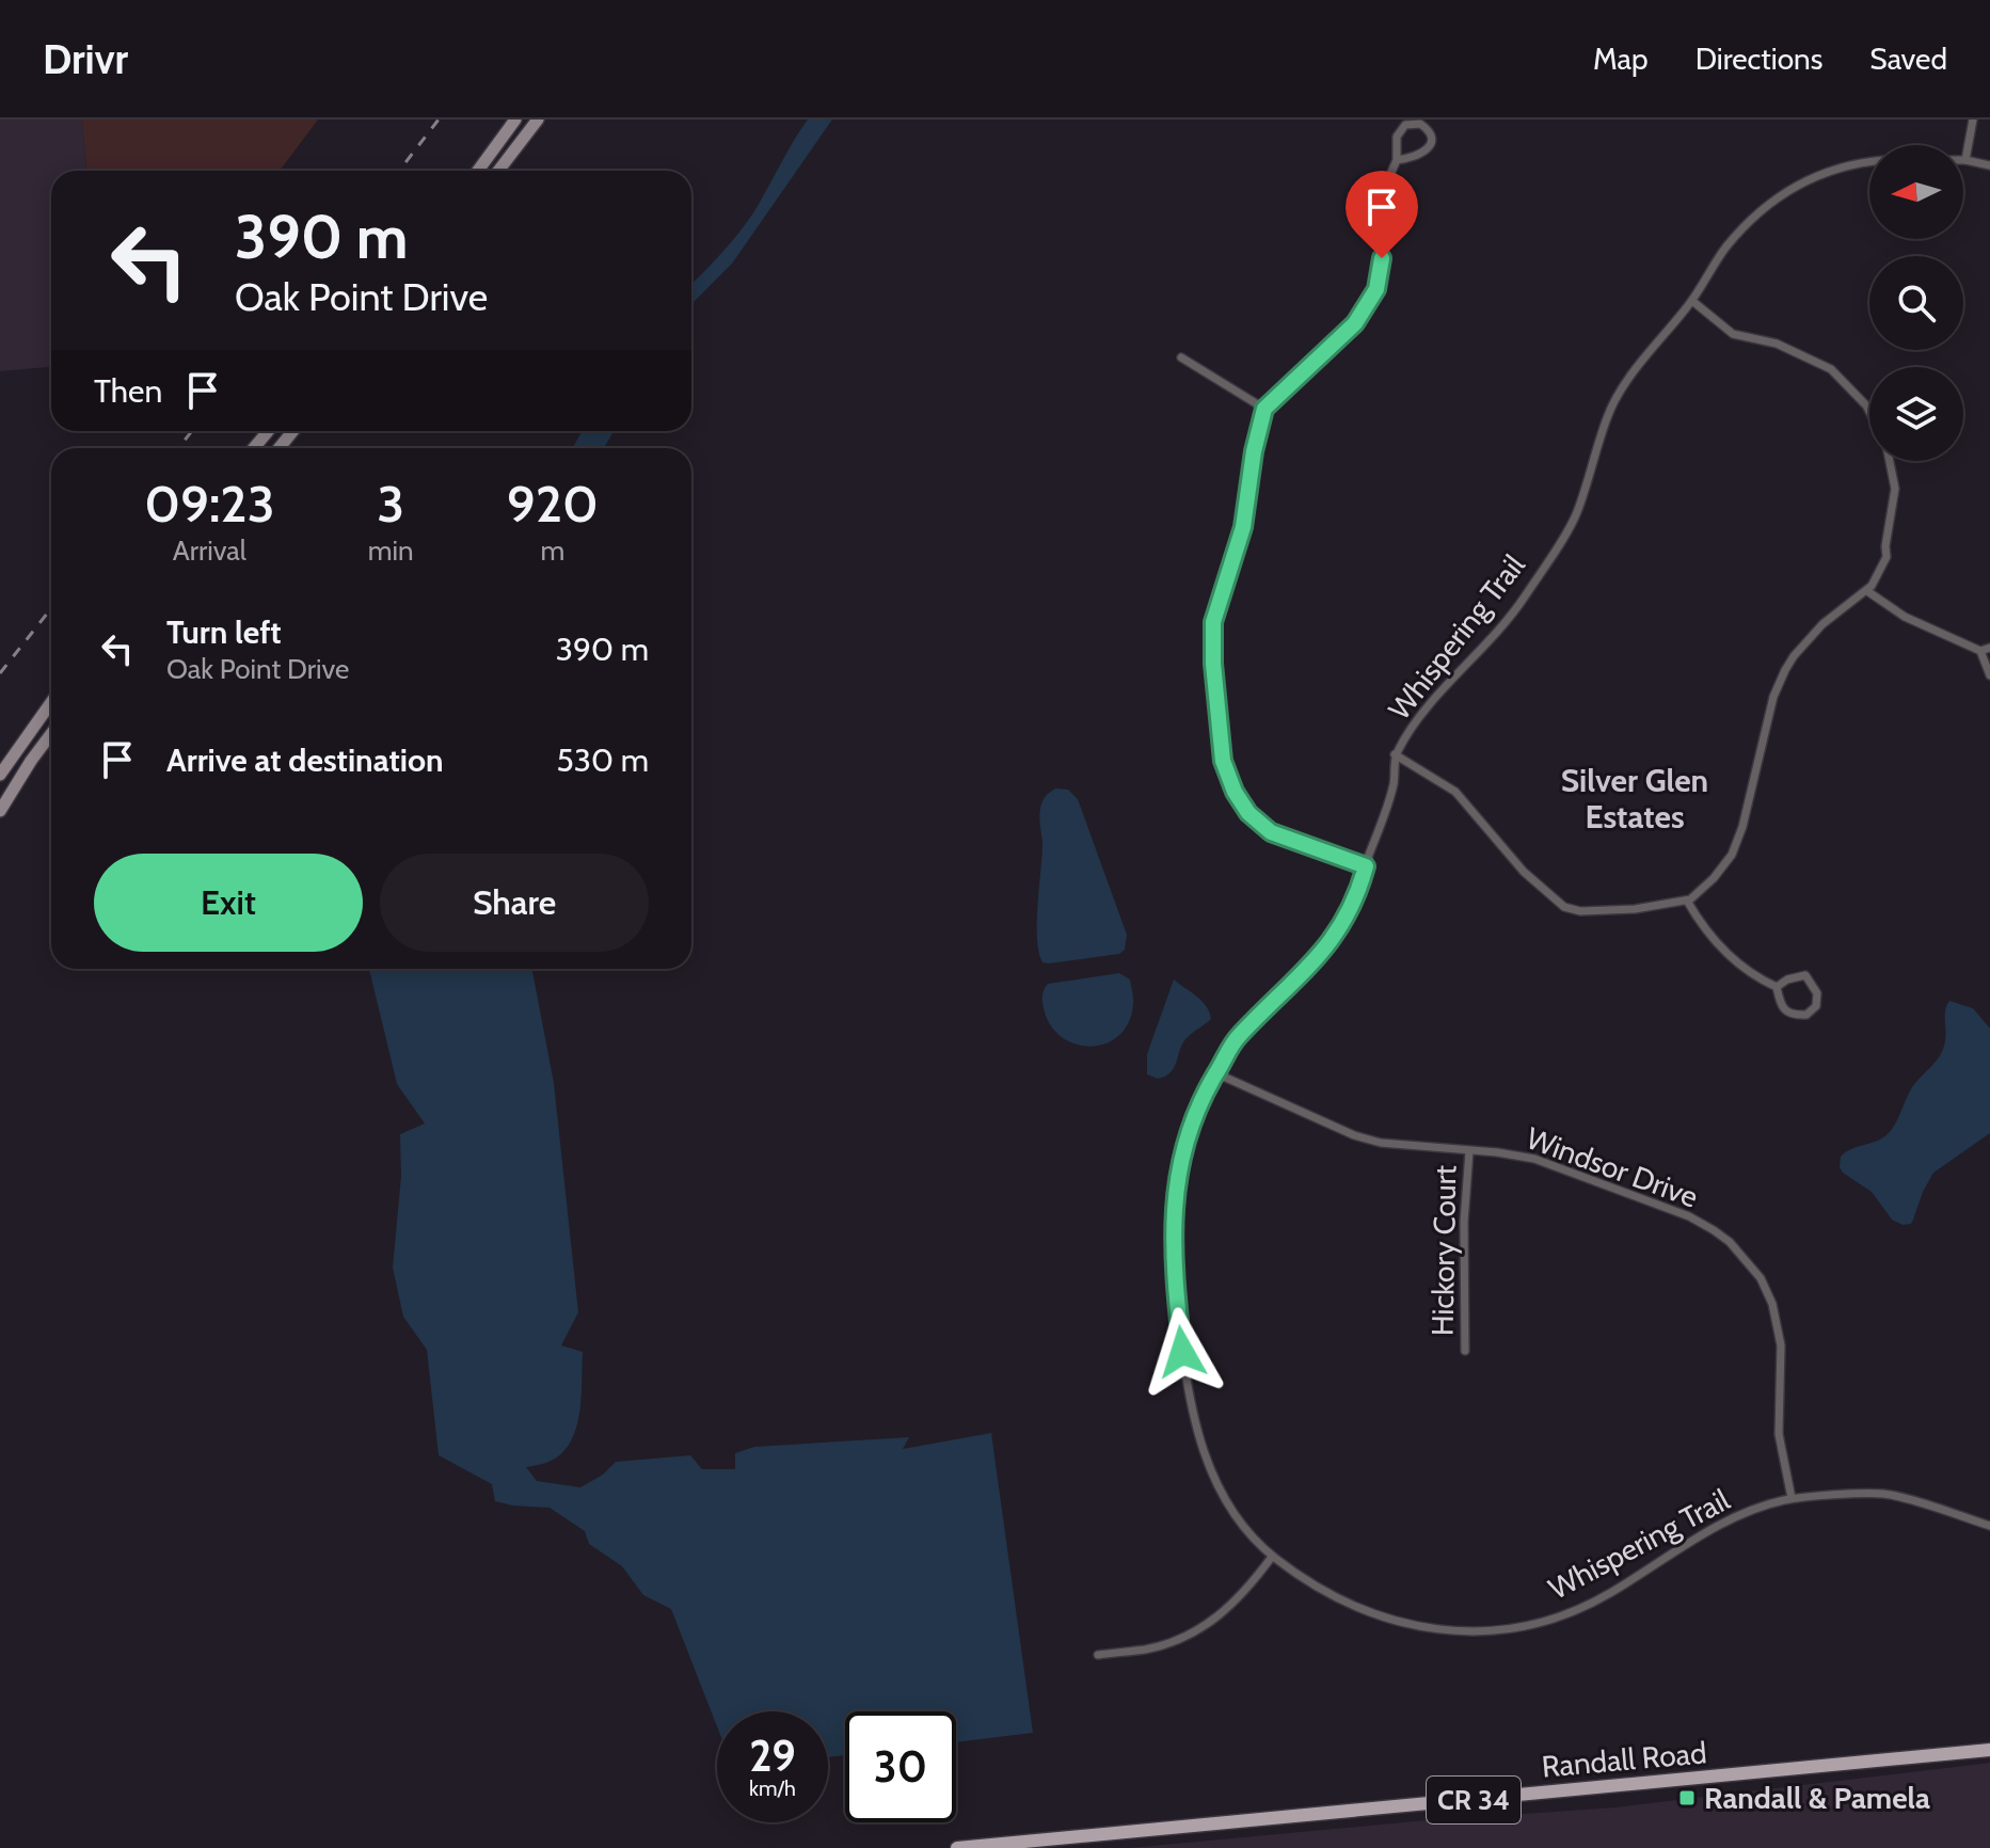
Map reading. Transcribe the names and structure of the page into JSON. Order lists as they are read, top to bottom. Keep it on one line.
{"streets":{"main road":["Randall Road","CR 34"],"street":["Whispering Trail","Windsor Drive","Hickory Court"]},"crossings":[["Whispering Trail","Windsor Drive"],["Windsor Drive","Hickory Court"]],"districts":["Silver Glen Estates"],"places":{"transit":["Randall & Pamela"]},"north":"left","page":{"header":"Drivr","nav":["Map","Directions","Saved"],"turn":["390 m","Oak Point Drive"],"then":"Then","eta":["09:23","Arrival","3","min","920","m"],"list":[{"name":"Turn left","note":"Oak Point Drive","value":"390 m"},{"name":"Arrive at destination","value":"530 m"}],"buttons":["Exit","Share"],"speed":"29 km/h","limit":"30"}}
